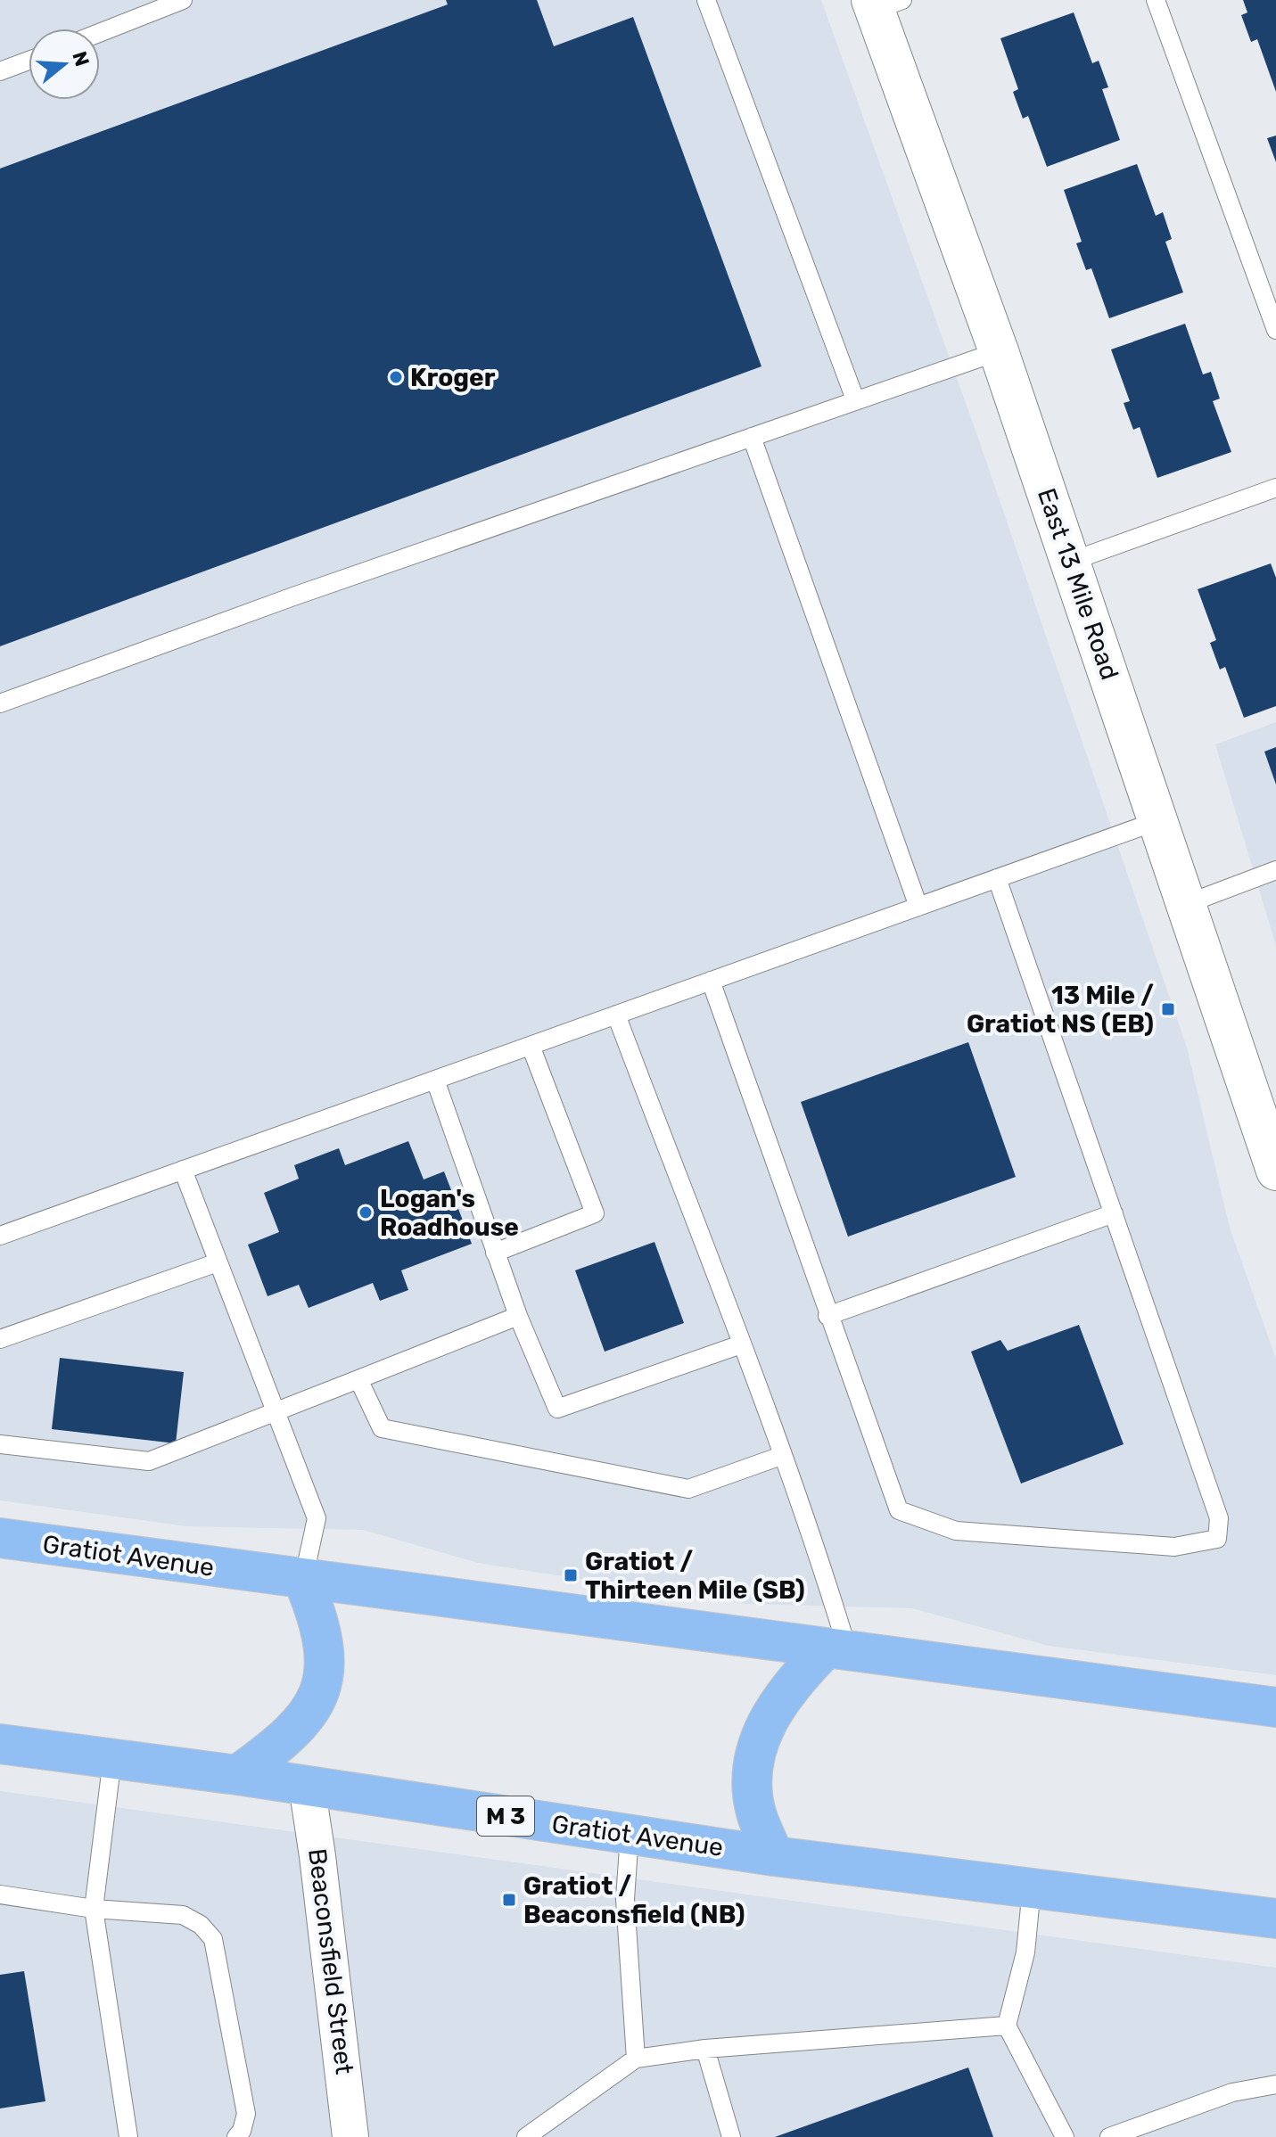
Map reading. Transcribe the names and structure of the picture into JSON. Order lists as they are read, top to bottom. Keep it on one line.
{"streets":{"main road":["East 13 Mile Road","Gratiot Avenue","M 3"],"street":["Beaconsfield Street"]},"crossings":[["Gratiot Avenue","Beaconsfield Street"]],"places":{"other":["Kroger","Logan's Roadhouse"],"transit":["13 Mile / Gratiot NS (EB)","Gratiot / Thirteen Mile (SB)","Gratiot / Beaconsfield (NB)"]},"north":"right"}
